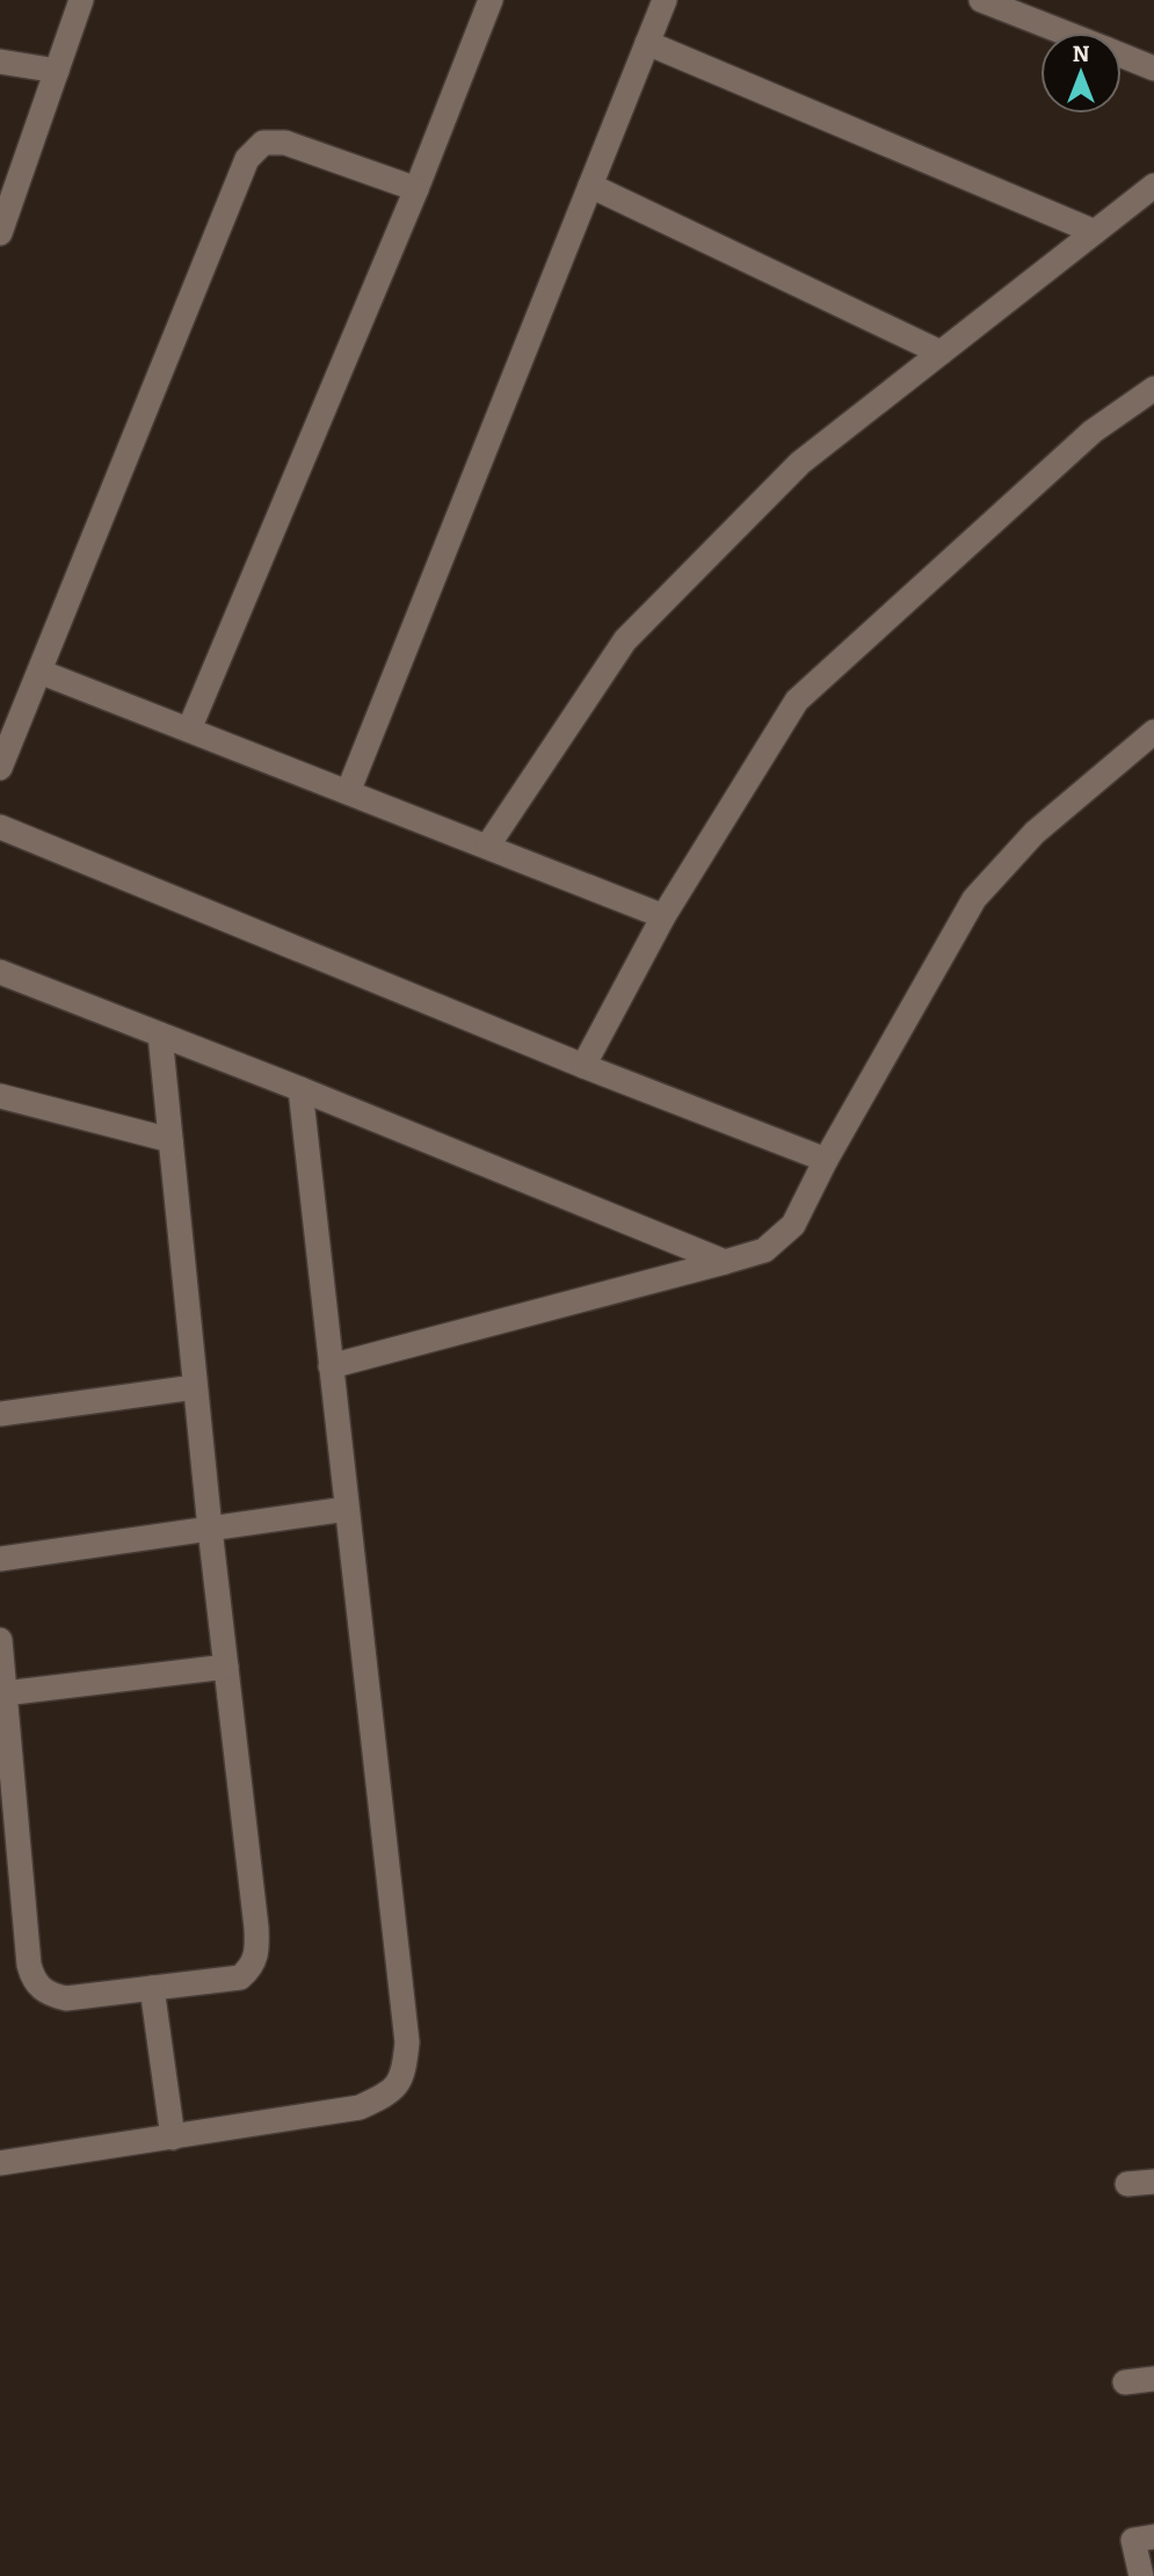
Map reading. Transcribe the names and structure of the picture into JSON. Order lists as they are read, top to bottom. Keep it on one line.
{"north":"top"}
